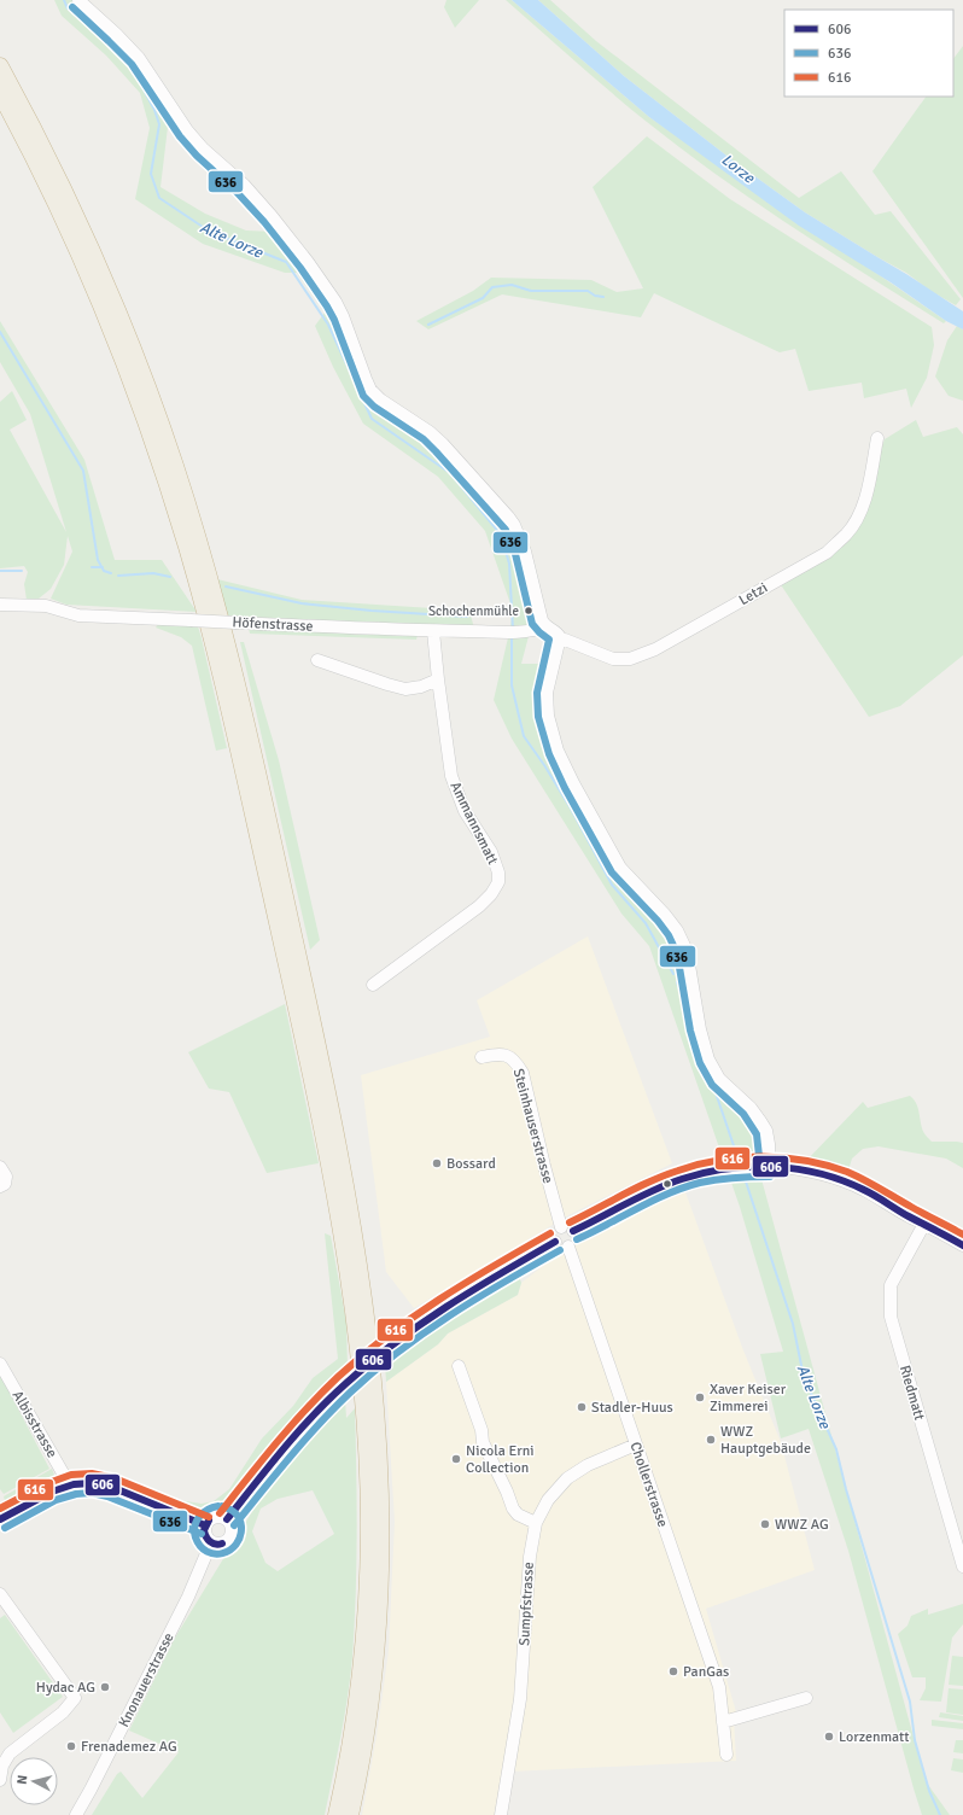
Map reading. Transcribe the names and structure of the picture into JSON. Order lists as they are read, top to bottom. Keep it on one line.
{"streets":{"street":["Letzi","Höfenstrasse","Ammannsmatt","Steinhauserstrasse","Riedmatt","Albisstrasse","Chollerstrasse","Sumpfstrasse","Knonauerstrasse"]},"crossings":[["Höfenstrasse","Ammannsmatt"],["Steinhauserstrasse","Chollerstrasse"],["Chollerstrasse","Sumpfstrasse"]],"water":["Lorze","Alte Lorze"],"places":["Schochenmühle","Bossard","Xaver Keiser Zimmerei","Stadler-Huus","WWZ Hauptgebäude","Nicola Erni Collection","WWZ AG","PanGas","Hydac AG","Lorzenmatt","Frenademez AG"],"lines":["transit line 636","transit line 616","transit line 606"],"legend":["606","636","616"],"north":"left"}
